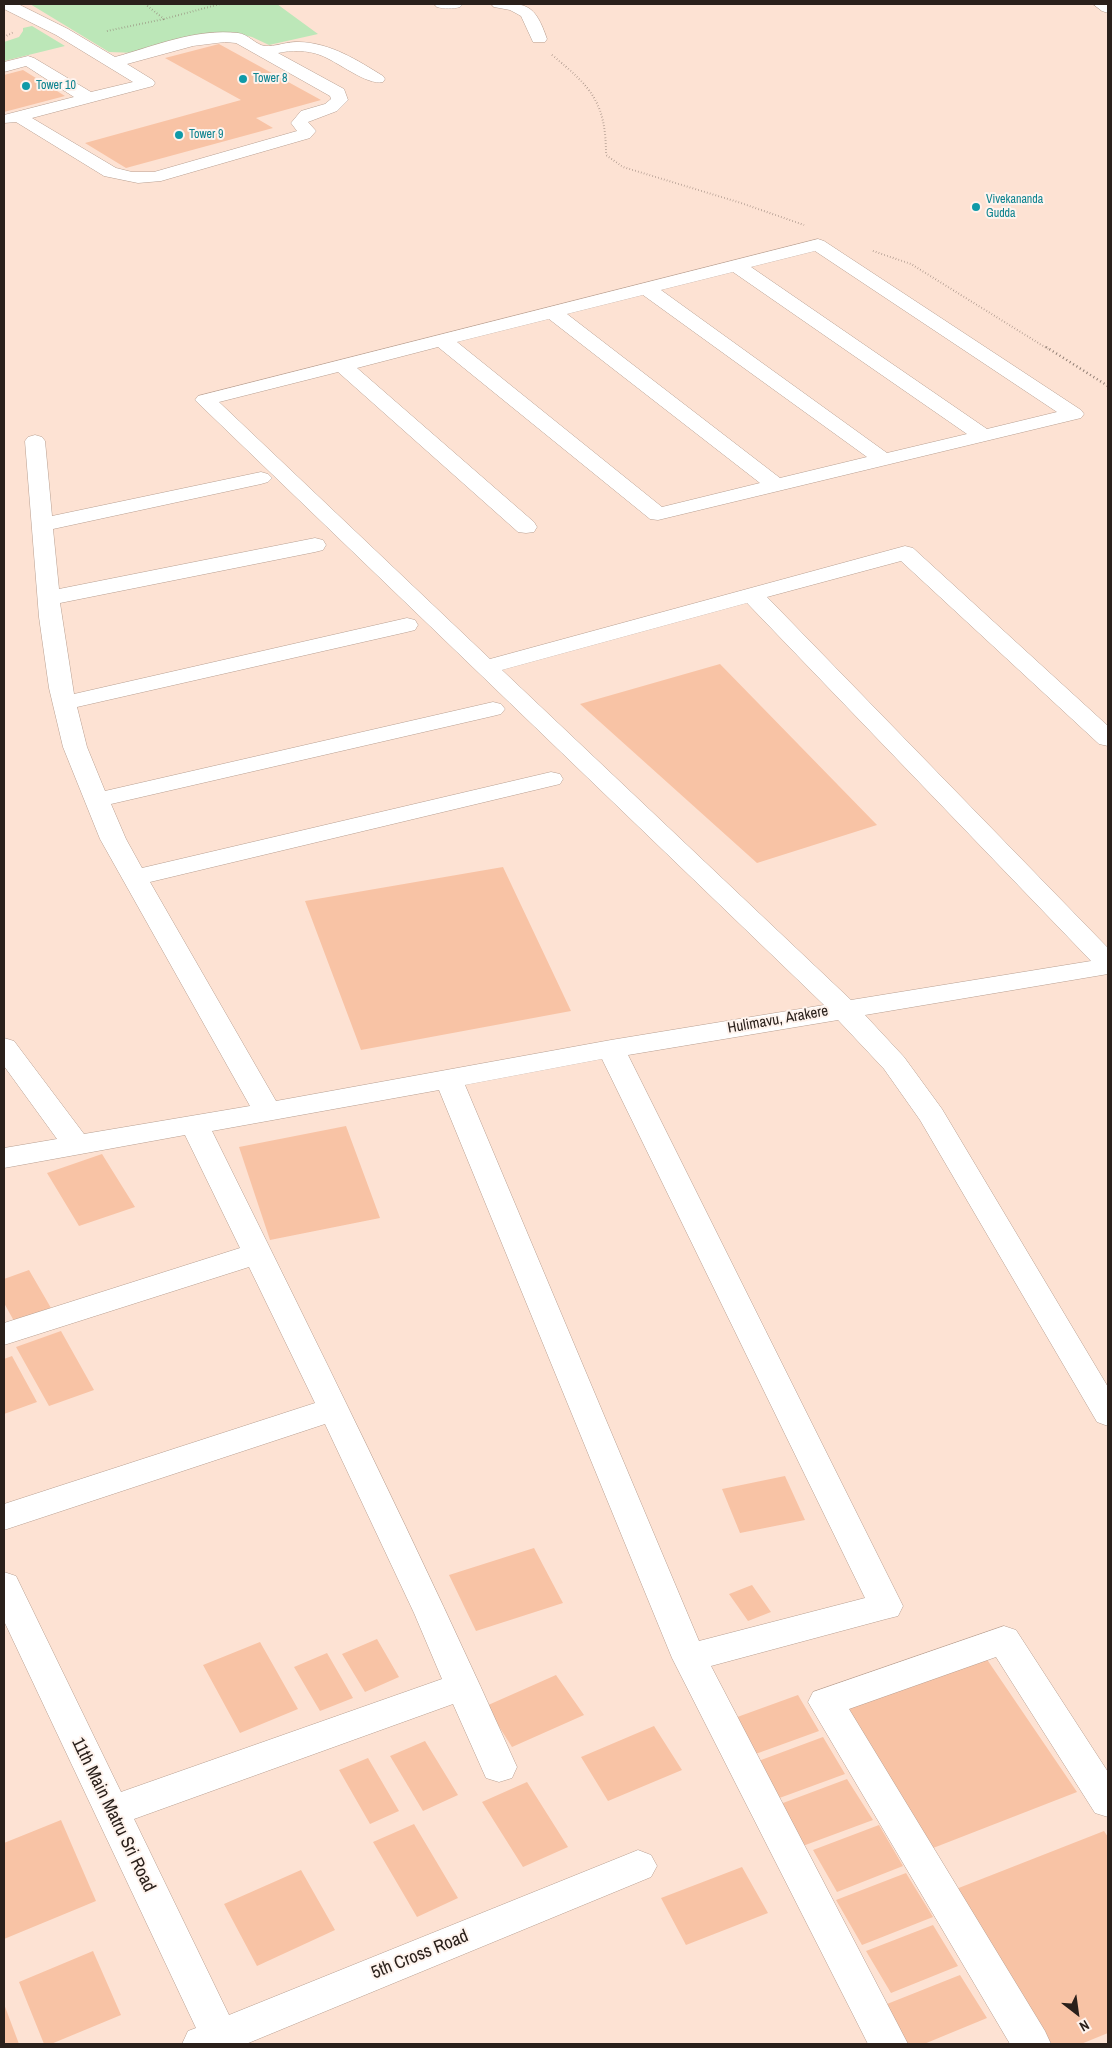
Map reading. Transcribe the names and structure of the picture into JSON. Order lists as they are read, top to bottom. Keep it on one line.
{"streets":{"street":["Hulimavu, Arakere","11th Main Matru Sri Road","5th Cross Road"]},"crossings":[["11th Main Matru Sri Road","5th Cross Road"]],"places":["Tower 8","Tower 10","Tower 9","Vivekananda Gudda"],"north":"bottom right"}
